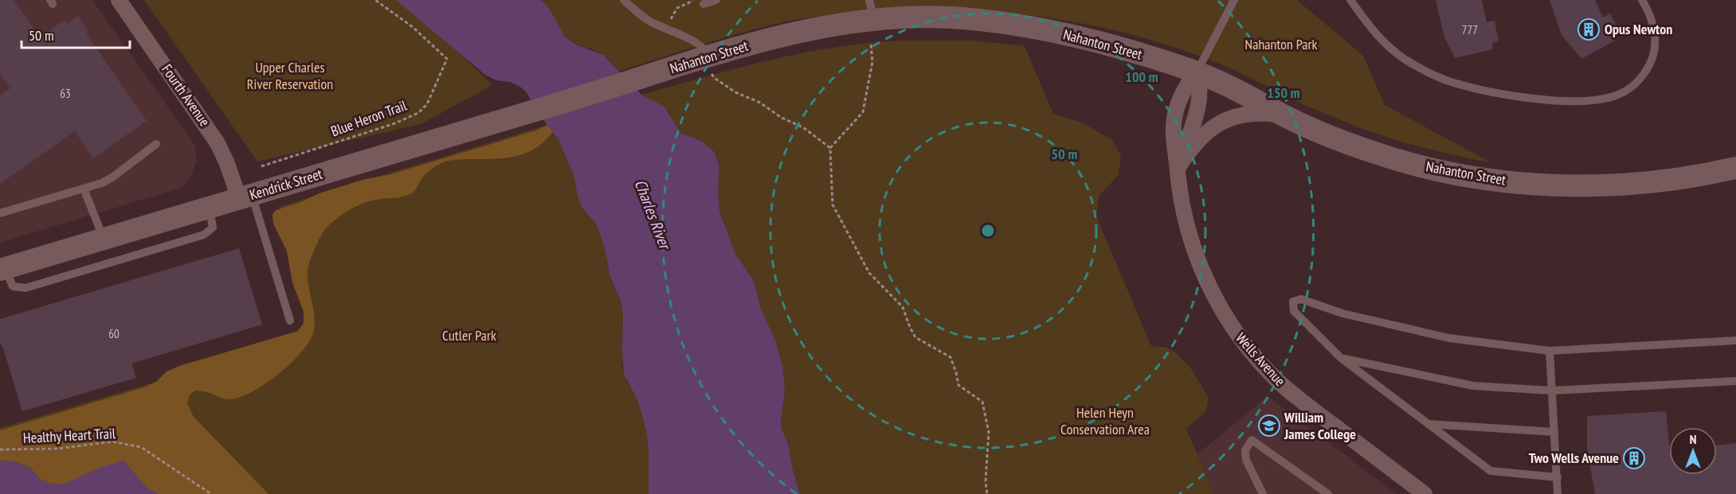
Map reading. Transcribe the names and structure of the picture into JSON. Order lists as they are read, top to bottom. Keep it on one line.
{"streets":{"main road":["Nahanton Street","Kendrick Street"],"street":["Fourth Avenue","Wells Avenue"],"path":["Blue Heron Trail","Healthy Heart Trail"]},"crossings":[["Nahanton Street","Kendrick Street"],["Nahanton Street","Wells Avenue"],["Fourth Avenue","Kendrick Street"]],"water":["Charles River"],"parks":["Nahanton Park","Upper Charles River Reservation","Cutler Park","Helen Heyn Conservation Area"],"places":{"building":["Opus Newton","Two Wells Avenue"],"school or university":["William James College"]},"house_numbers":["777","63","60"],"scale_bar":"50 m","north":"top","rings":["100 m","150 m","50 m"]}
